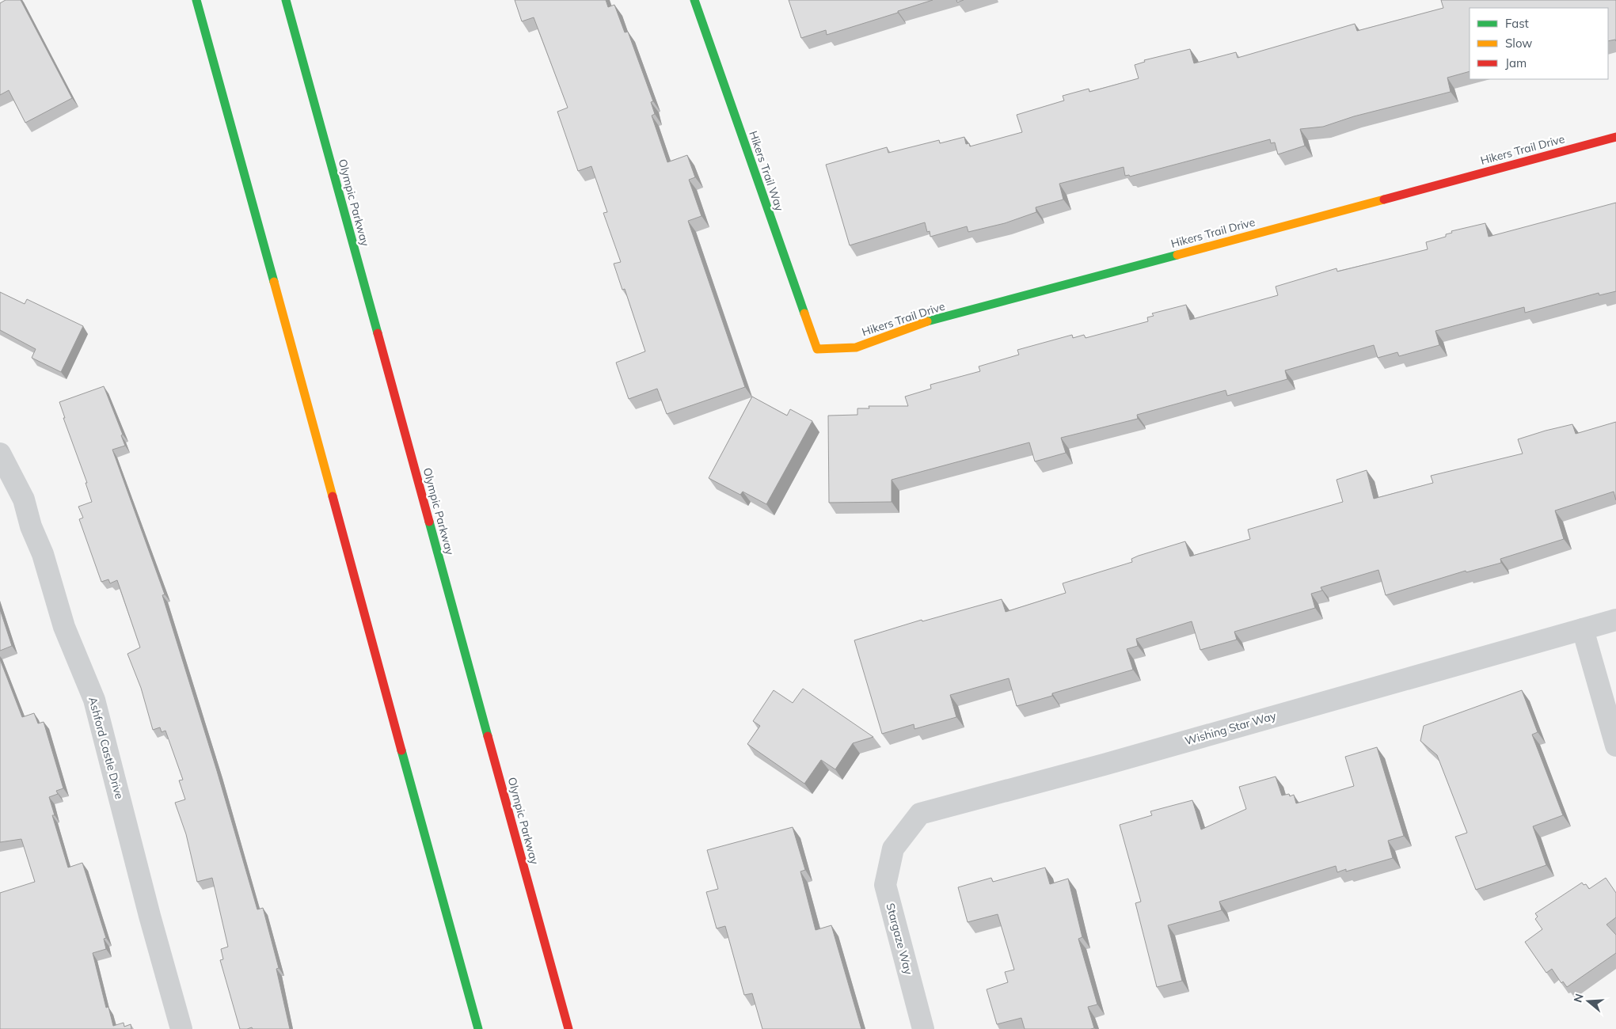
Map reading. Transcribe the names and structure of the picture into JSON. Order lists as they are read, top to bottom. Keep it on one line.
{"streets":{"main road":["Hikers Trail Drive","Hikers Trail Way","Olympic Parkway"],"street":["Wishing Star Way","Ashford Castle Drive","Stargaze Way"]},"crossings":[["Hikers Trail Drive","Hikers Trail Way"],["Wishing Star Way","Stargaze Way"]],"legend":["Fast","Slow","Jam"],"north":"left"}
